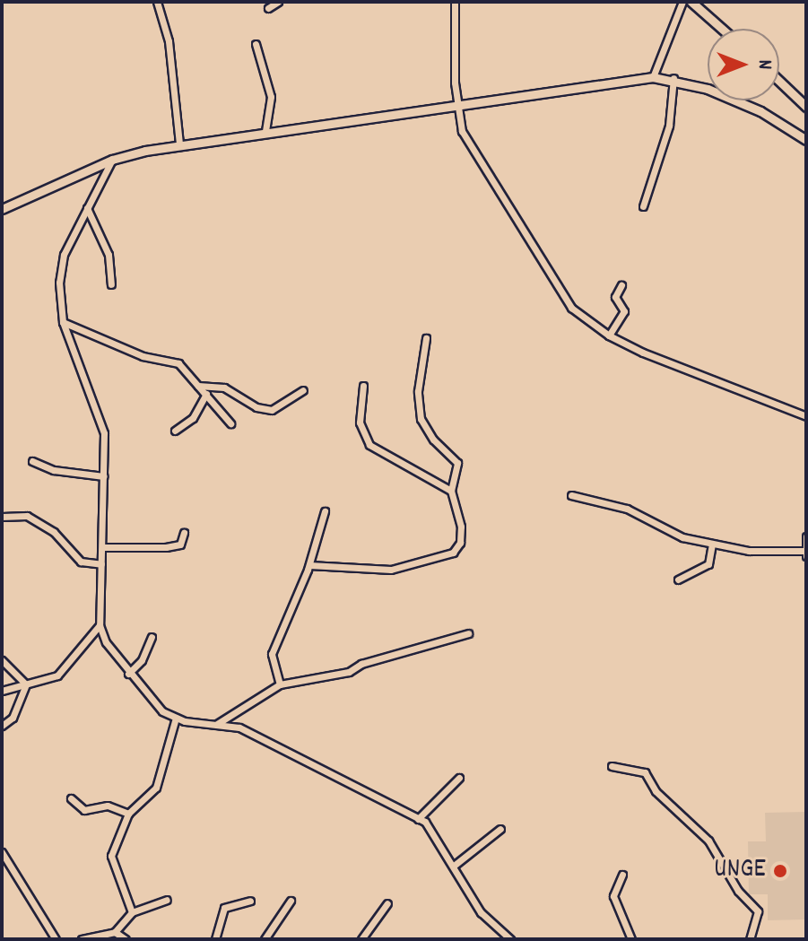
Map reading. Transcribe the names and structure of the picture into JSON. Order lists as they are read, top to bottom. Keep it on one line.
{"places":["UNGE"],"north":"right"}
